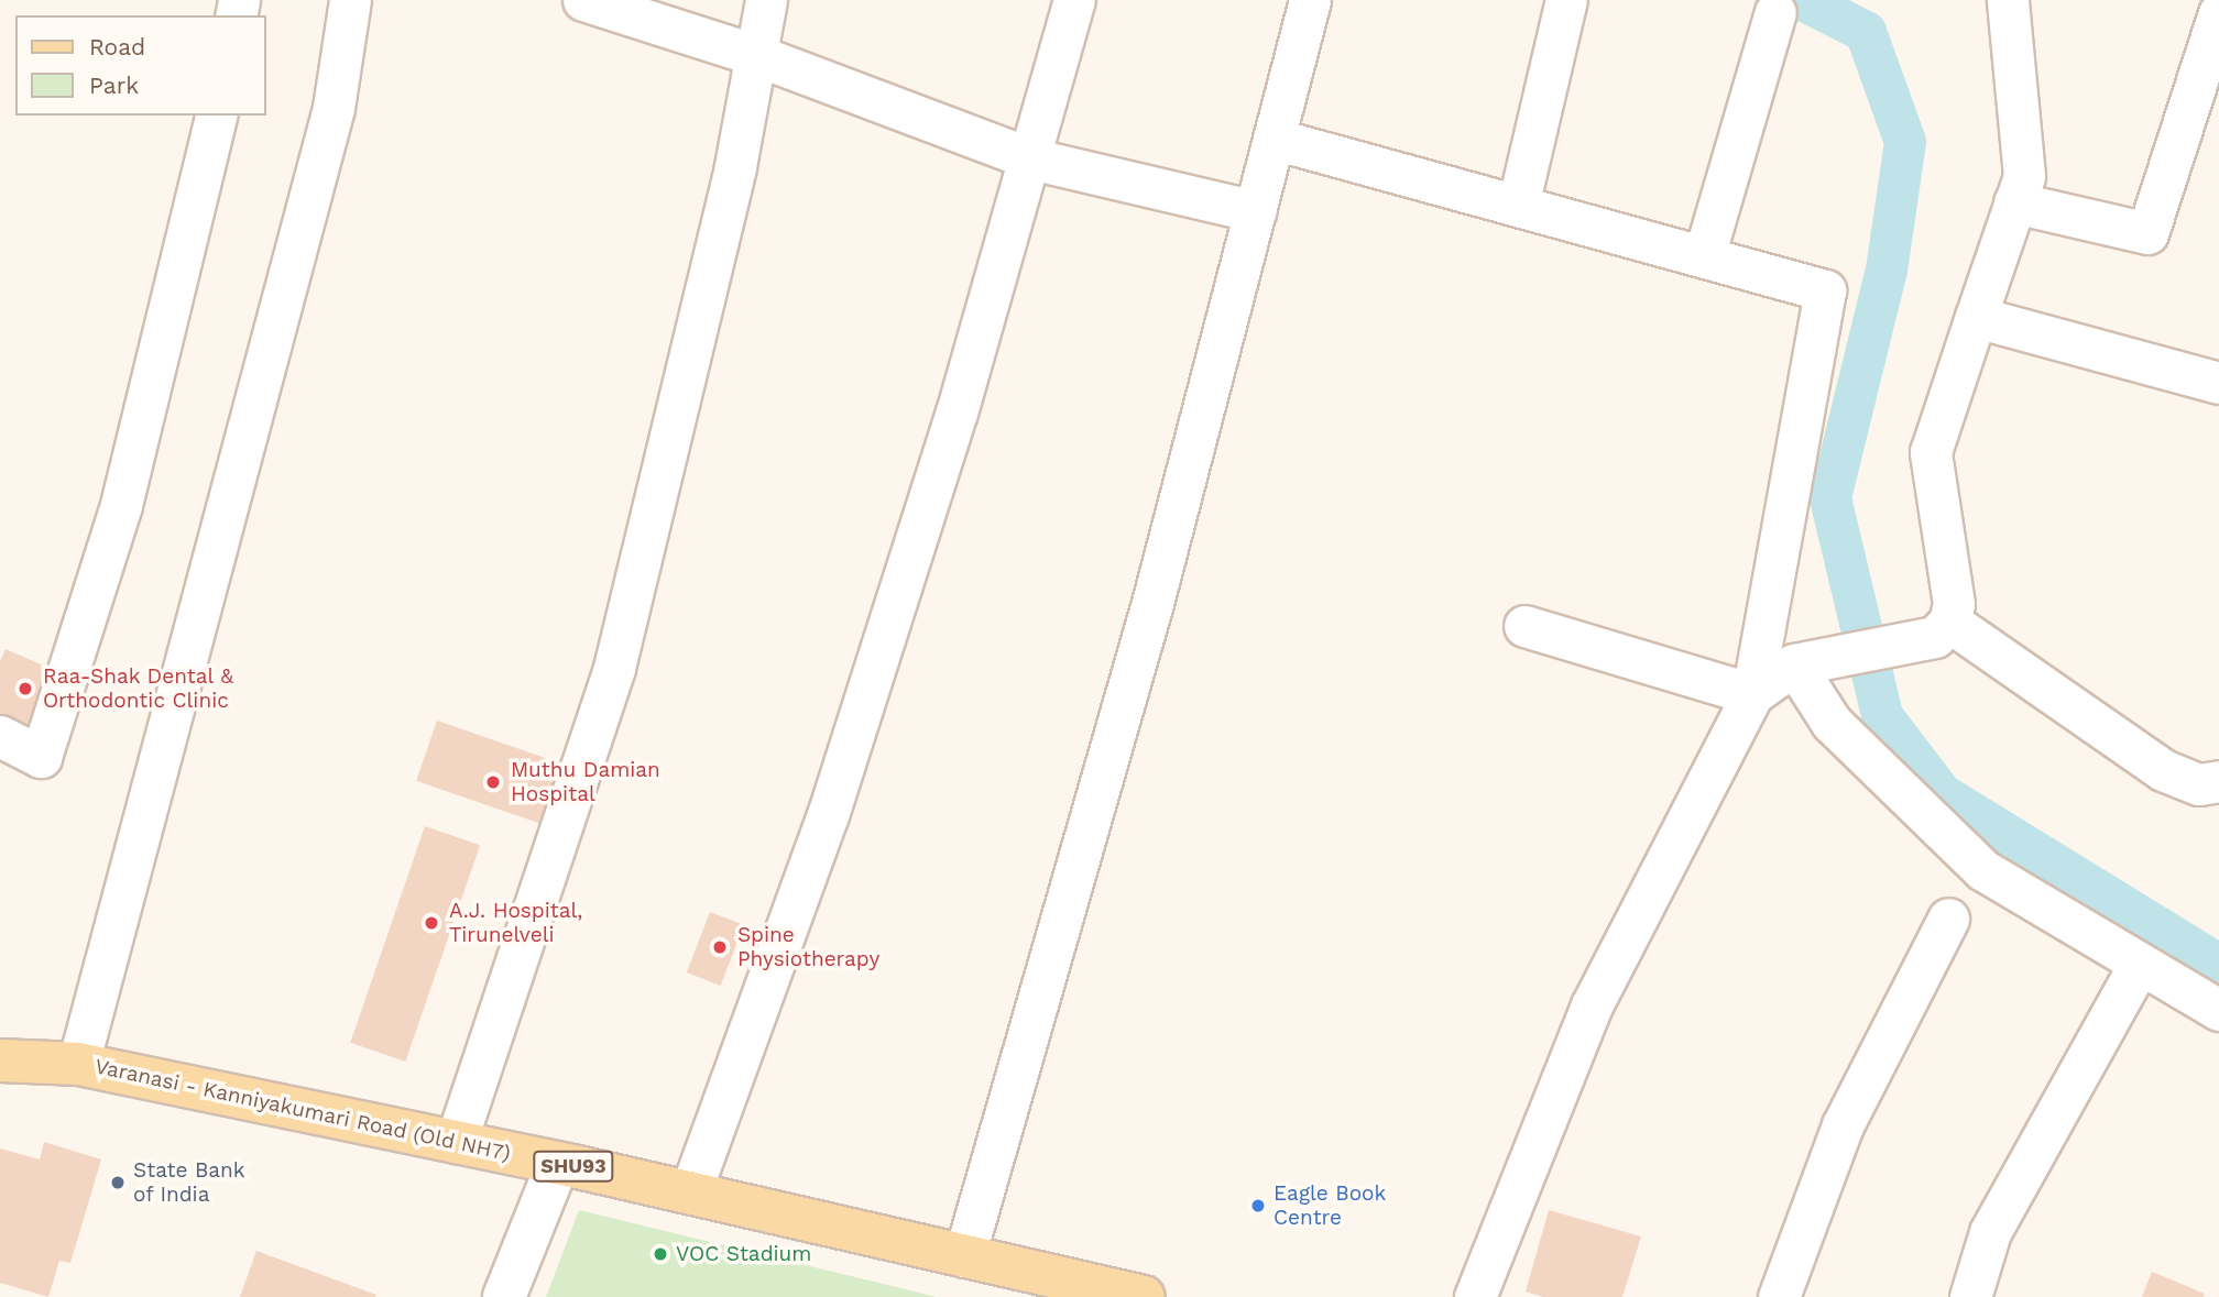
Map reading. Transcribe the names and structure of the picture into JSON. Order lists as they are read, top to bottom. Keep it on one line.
{"streets":{"main road":["Varanasi - Kanniyakumari Road (Old NH7)","SHU93"]},"places":["Raa-Shak Dental & Orthodontic Clinic","Muthu Damian Hospital","A.J. Hospital, Tirunelveli","Spine Physiotherapy","State Bank of India","Eagle Book Centre","VOC Stadium"],"legend":["Road","Park"]}
